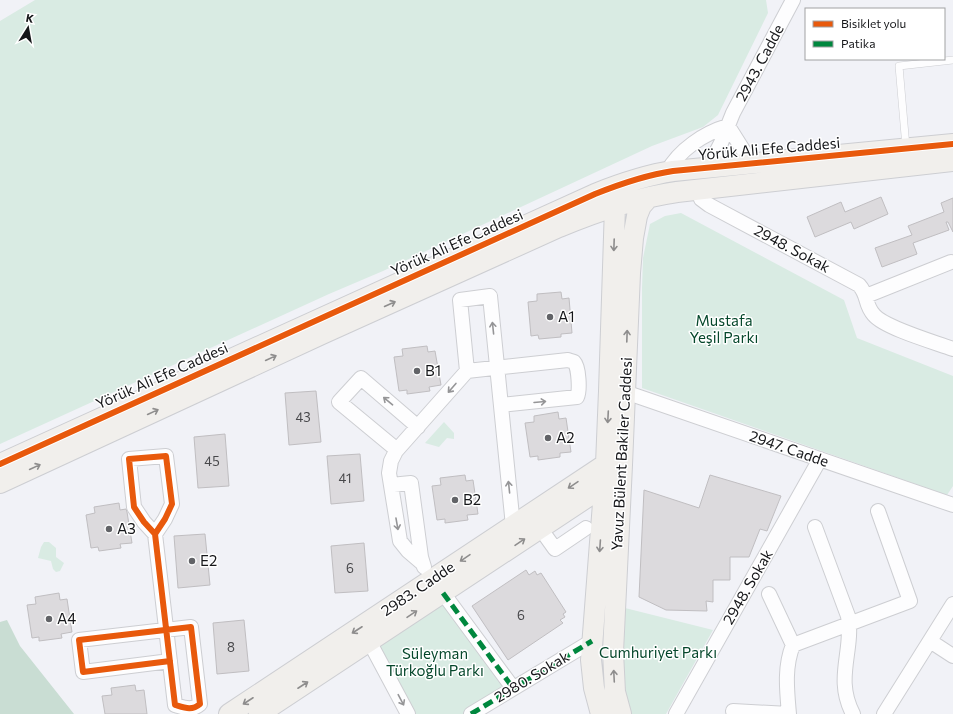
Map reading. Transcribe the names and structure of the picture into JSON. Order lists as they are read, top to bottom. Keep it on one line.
{"streets":{"street":["2943. Cadde","Yörük Ali Efe Caddesi","2948. Sokak","2947. Cadde","Yavuz Bülent Bakiler Caddesi","2983. Cadde","2980. Sokak"]},"crossings":[["2943. Cadde","Yörük Ali Efe Caddesi"],["Yörük Ali Efe Caddesi","2948. Sokak"],["Yörük Ali Efe Caddesi","Yavuz Bülent Bakiler Caddesi"],["2948. Sokak","2947. Cadde"],["2947. Cadde","Yavuz Bülent Bakiler Caddesi"],["Yavuz Bülent Bakiler Caddesi","2983. Cadde"],["Yavuz Bülent Bakiler Caddesi","2980. Sokak"]],"parks":["Mustafa Yeşil Parkı","Cumhuriyet Parkı","Süleyman Türkoğlu Parkı"],"places":["A1","B1","A2","B2","A3","E2","A4"],"house_numbers":["43","45","41","6","6","8"],"legend":["Bisiklet yolu","Patika"],"north":"top"}
